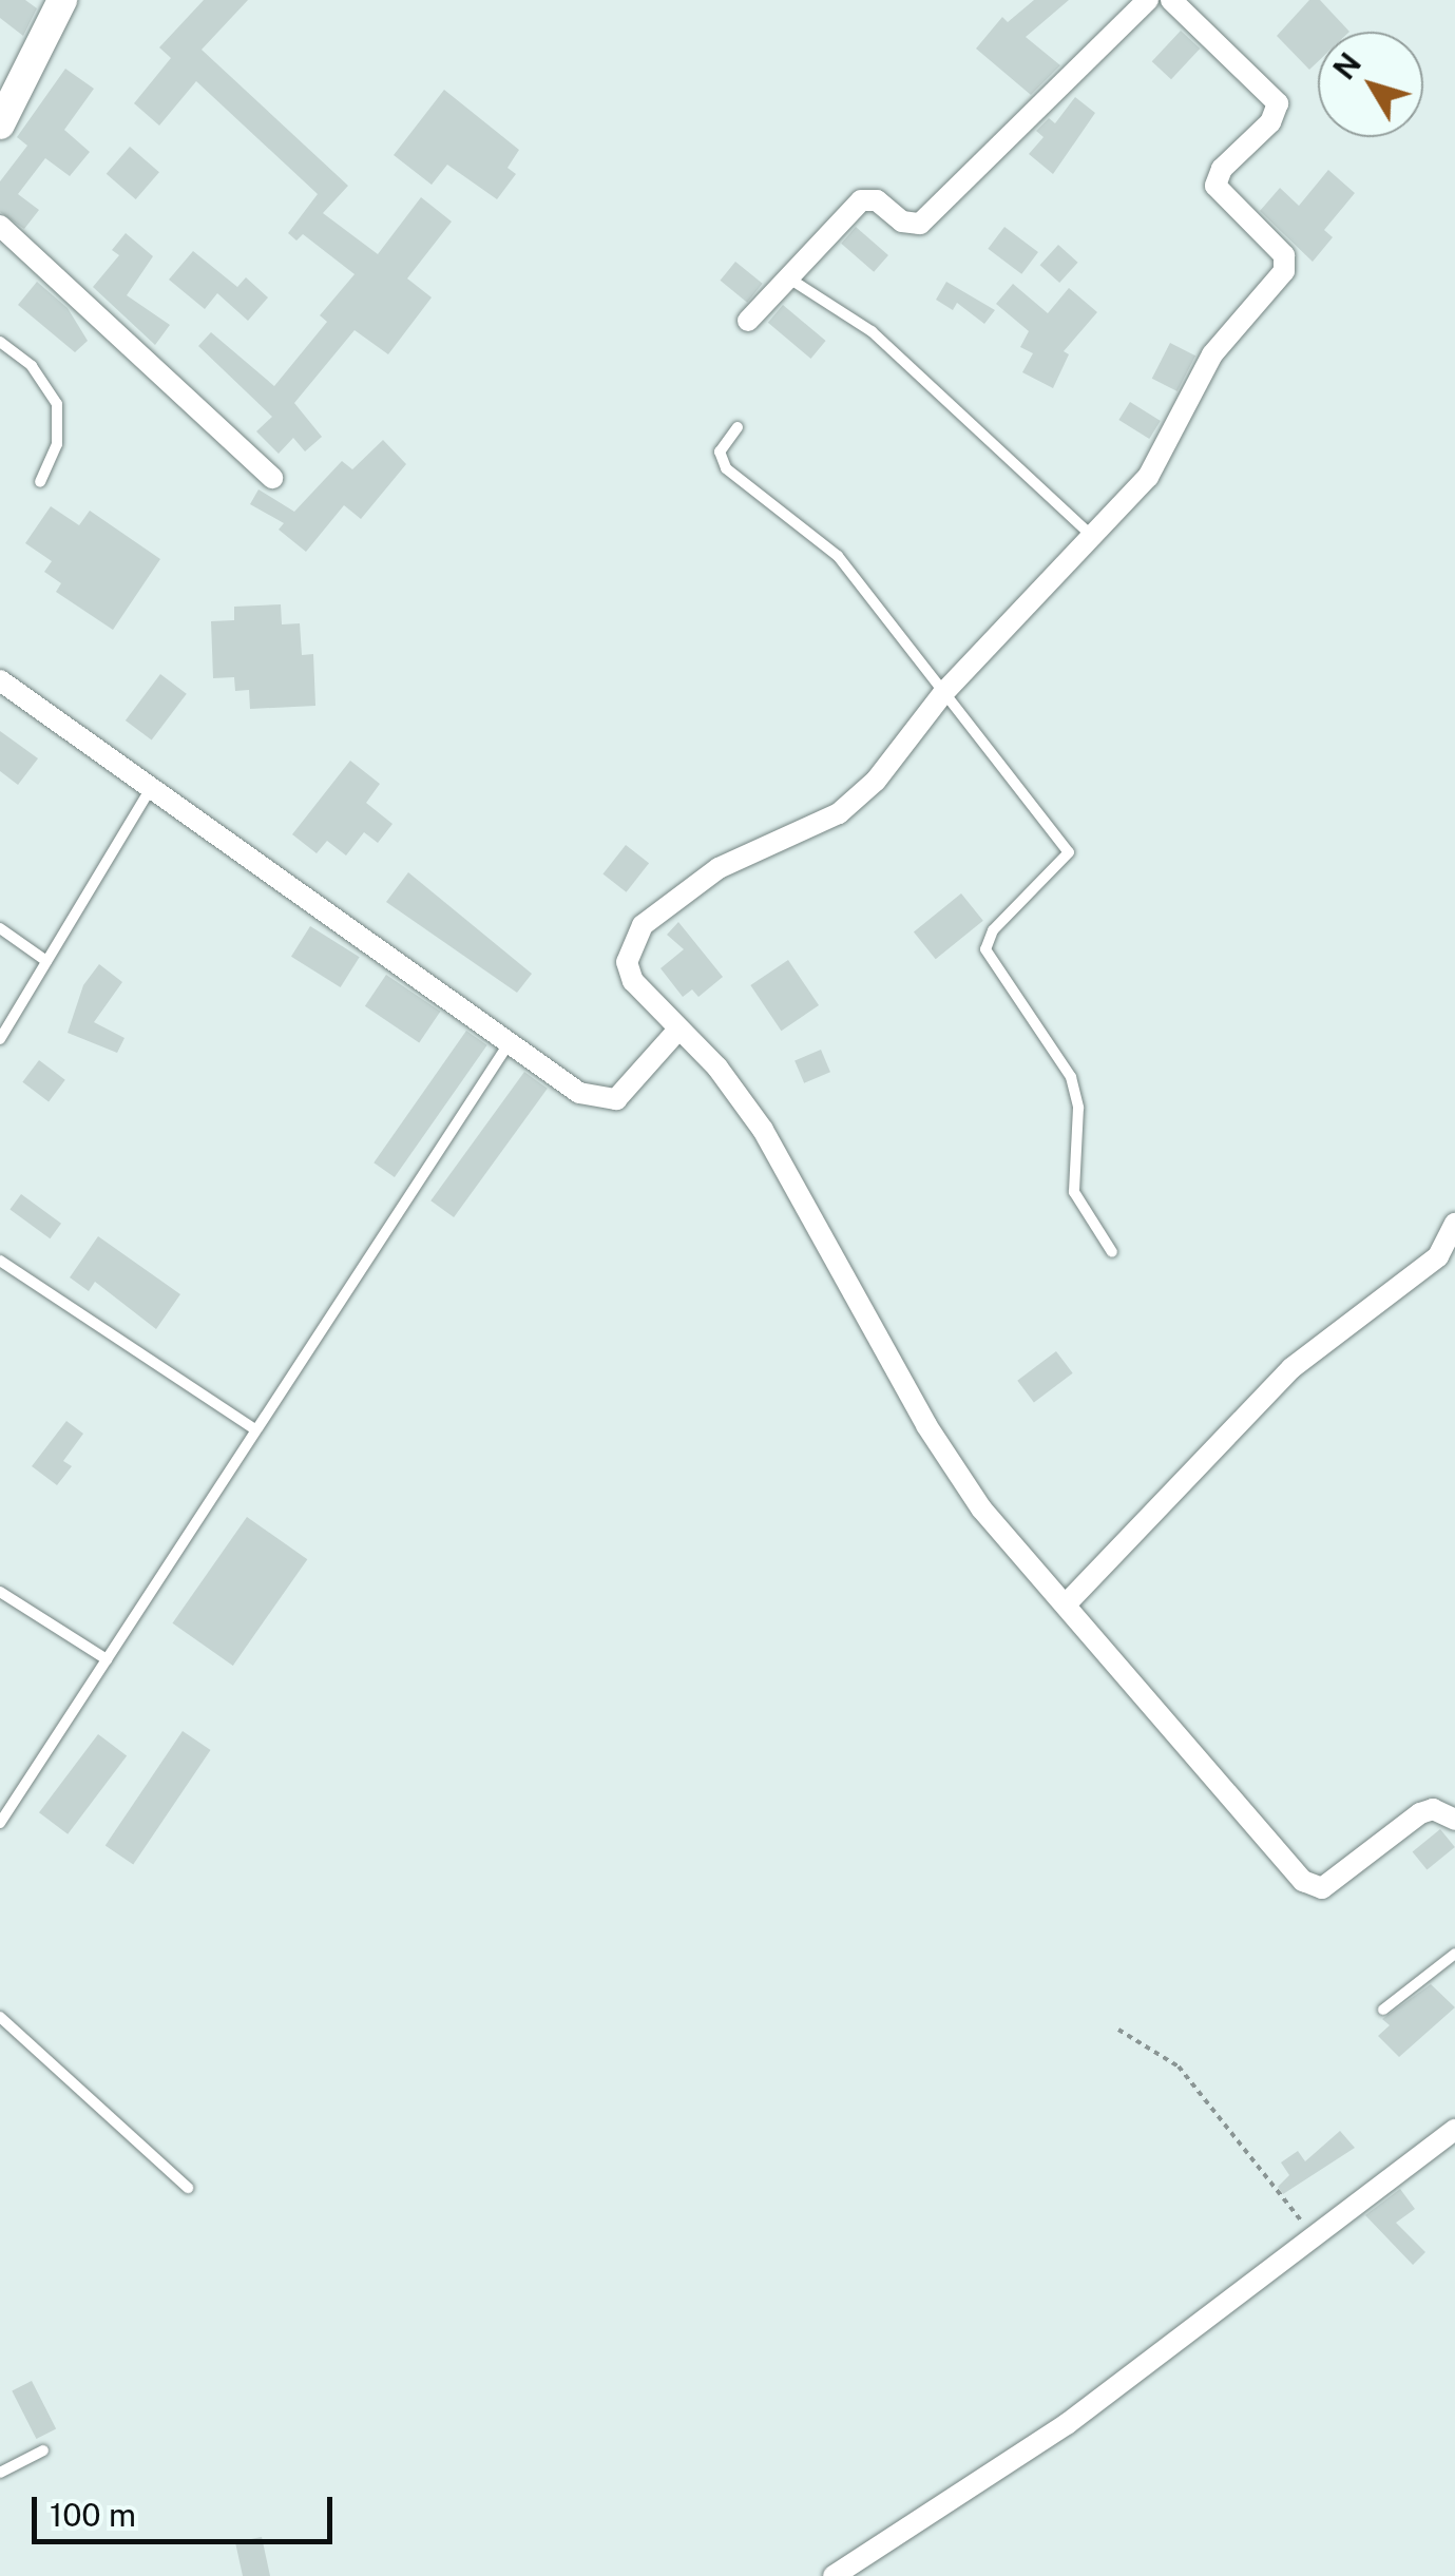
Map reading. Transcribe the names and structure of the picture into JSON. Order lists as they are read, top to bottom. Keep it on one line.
{"scale_bar":"100 m","north":"top left"}
